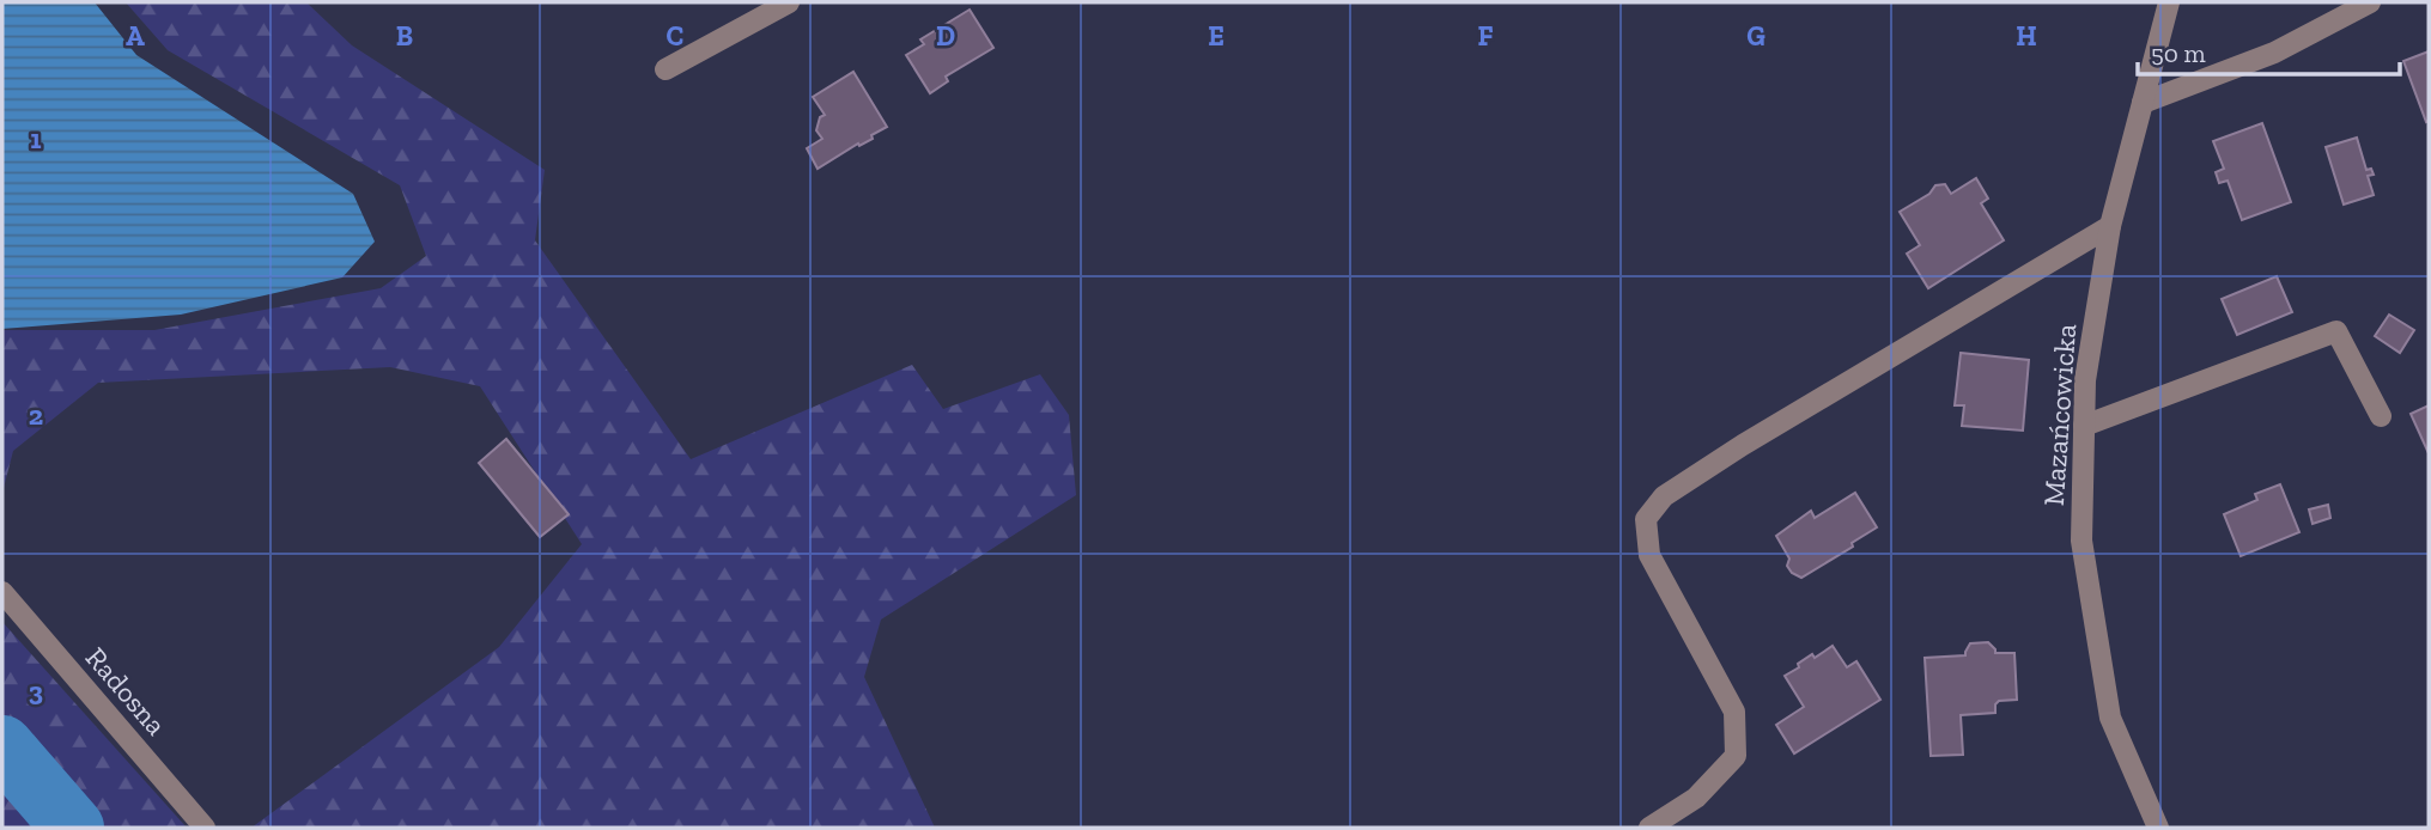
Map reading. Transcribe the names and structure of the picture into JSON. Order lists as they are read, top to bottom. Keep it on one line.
{"streets":{"street":["Mazańcowicka","Radosna"]},"scale_bar":"50 m","grid":{"columns":["A","B","C","D","E","F","G","H"],"rows":["1","2","3"]}}
